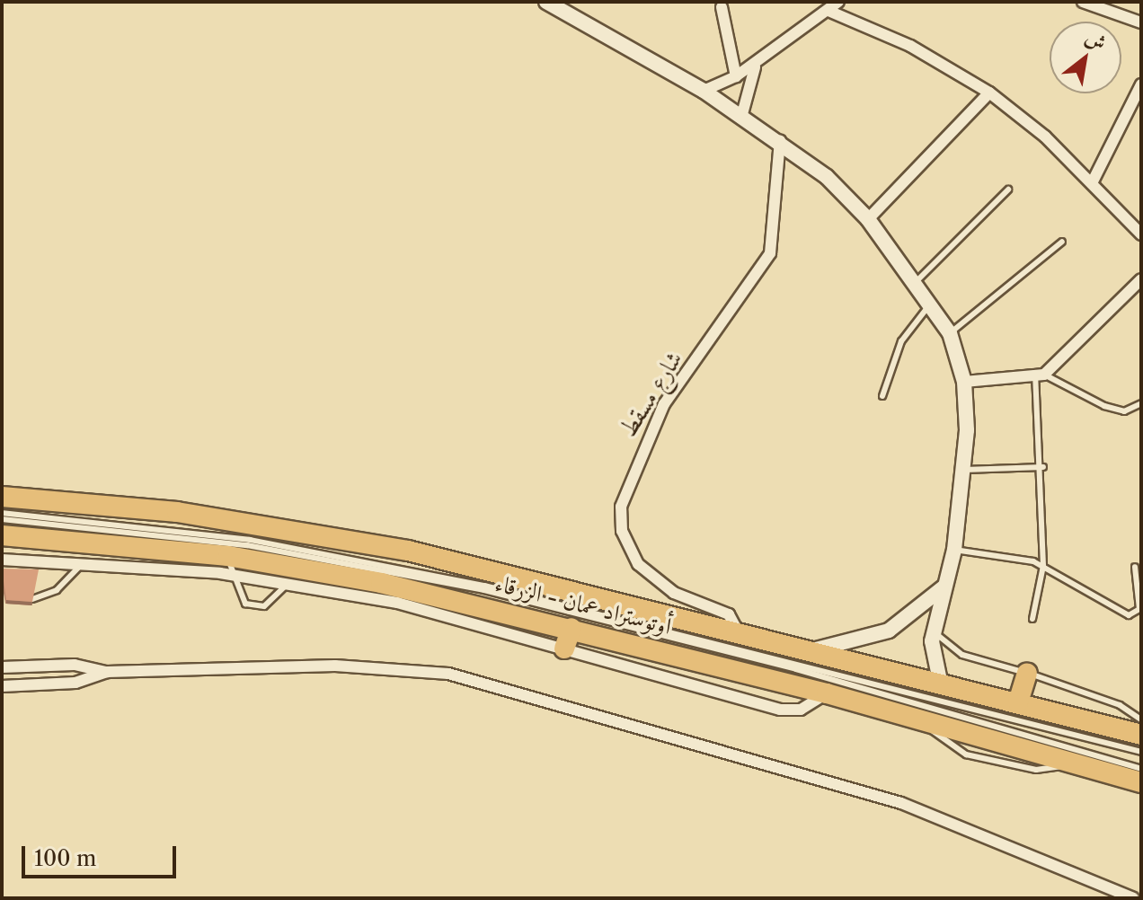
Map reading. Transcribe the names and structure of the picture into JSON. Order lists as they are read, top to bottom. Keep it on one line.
{"streets":{"highway":["أوتوستراد عمان - الزرقاء"],"street":["شارع مسقط"]},"crossings":[["شارع مسقط","أوتوستراد عمان - الزرقاء"]],"scale_bar":"100 m","north":"top right"}
